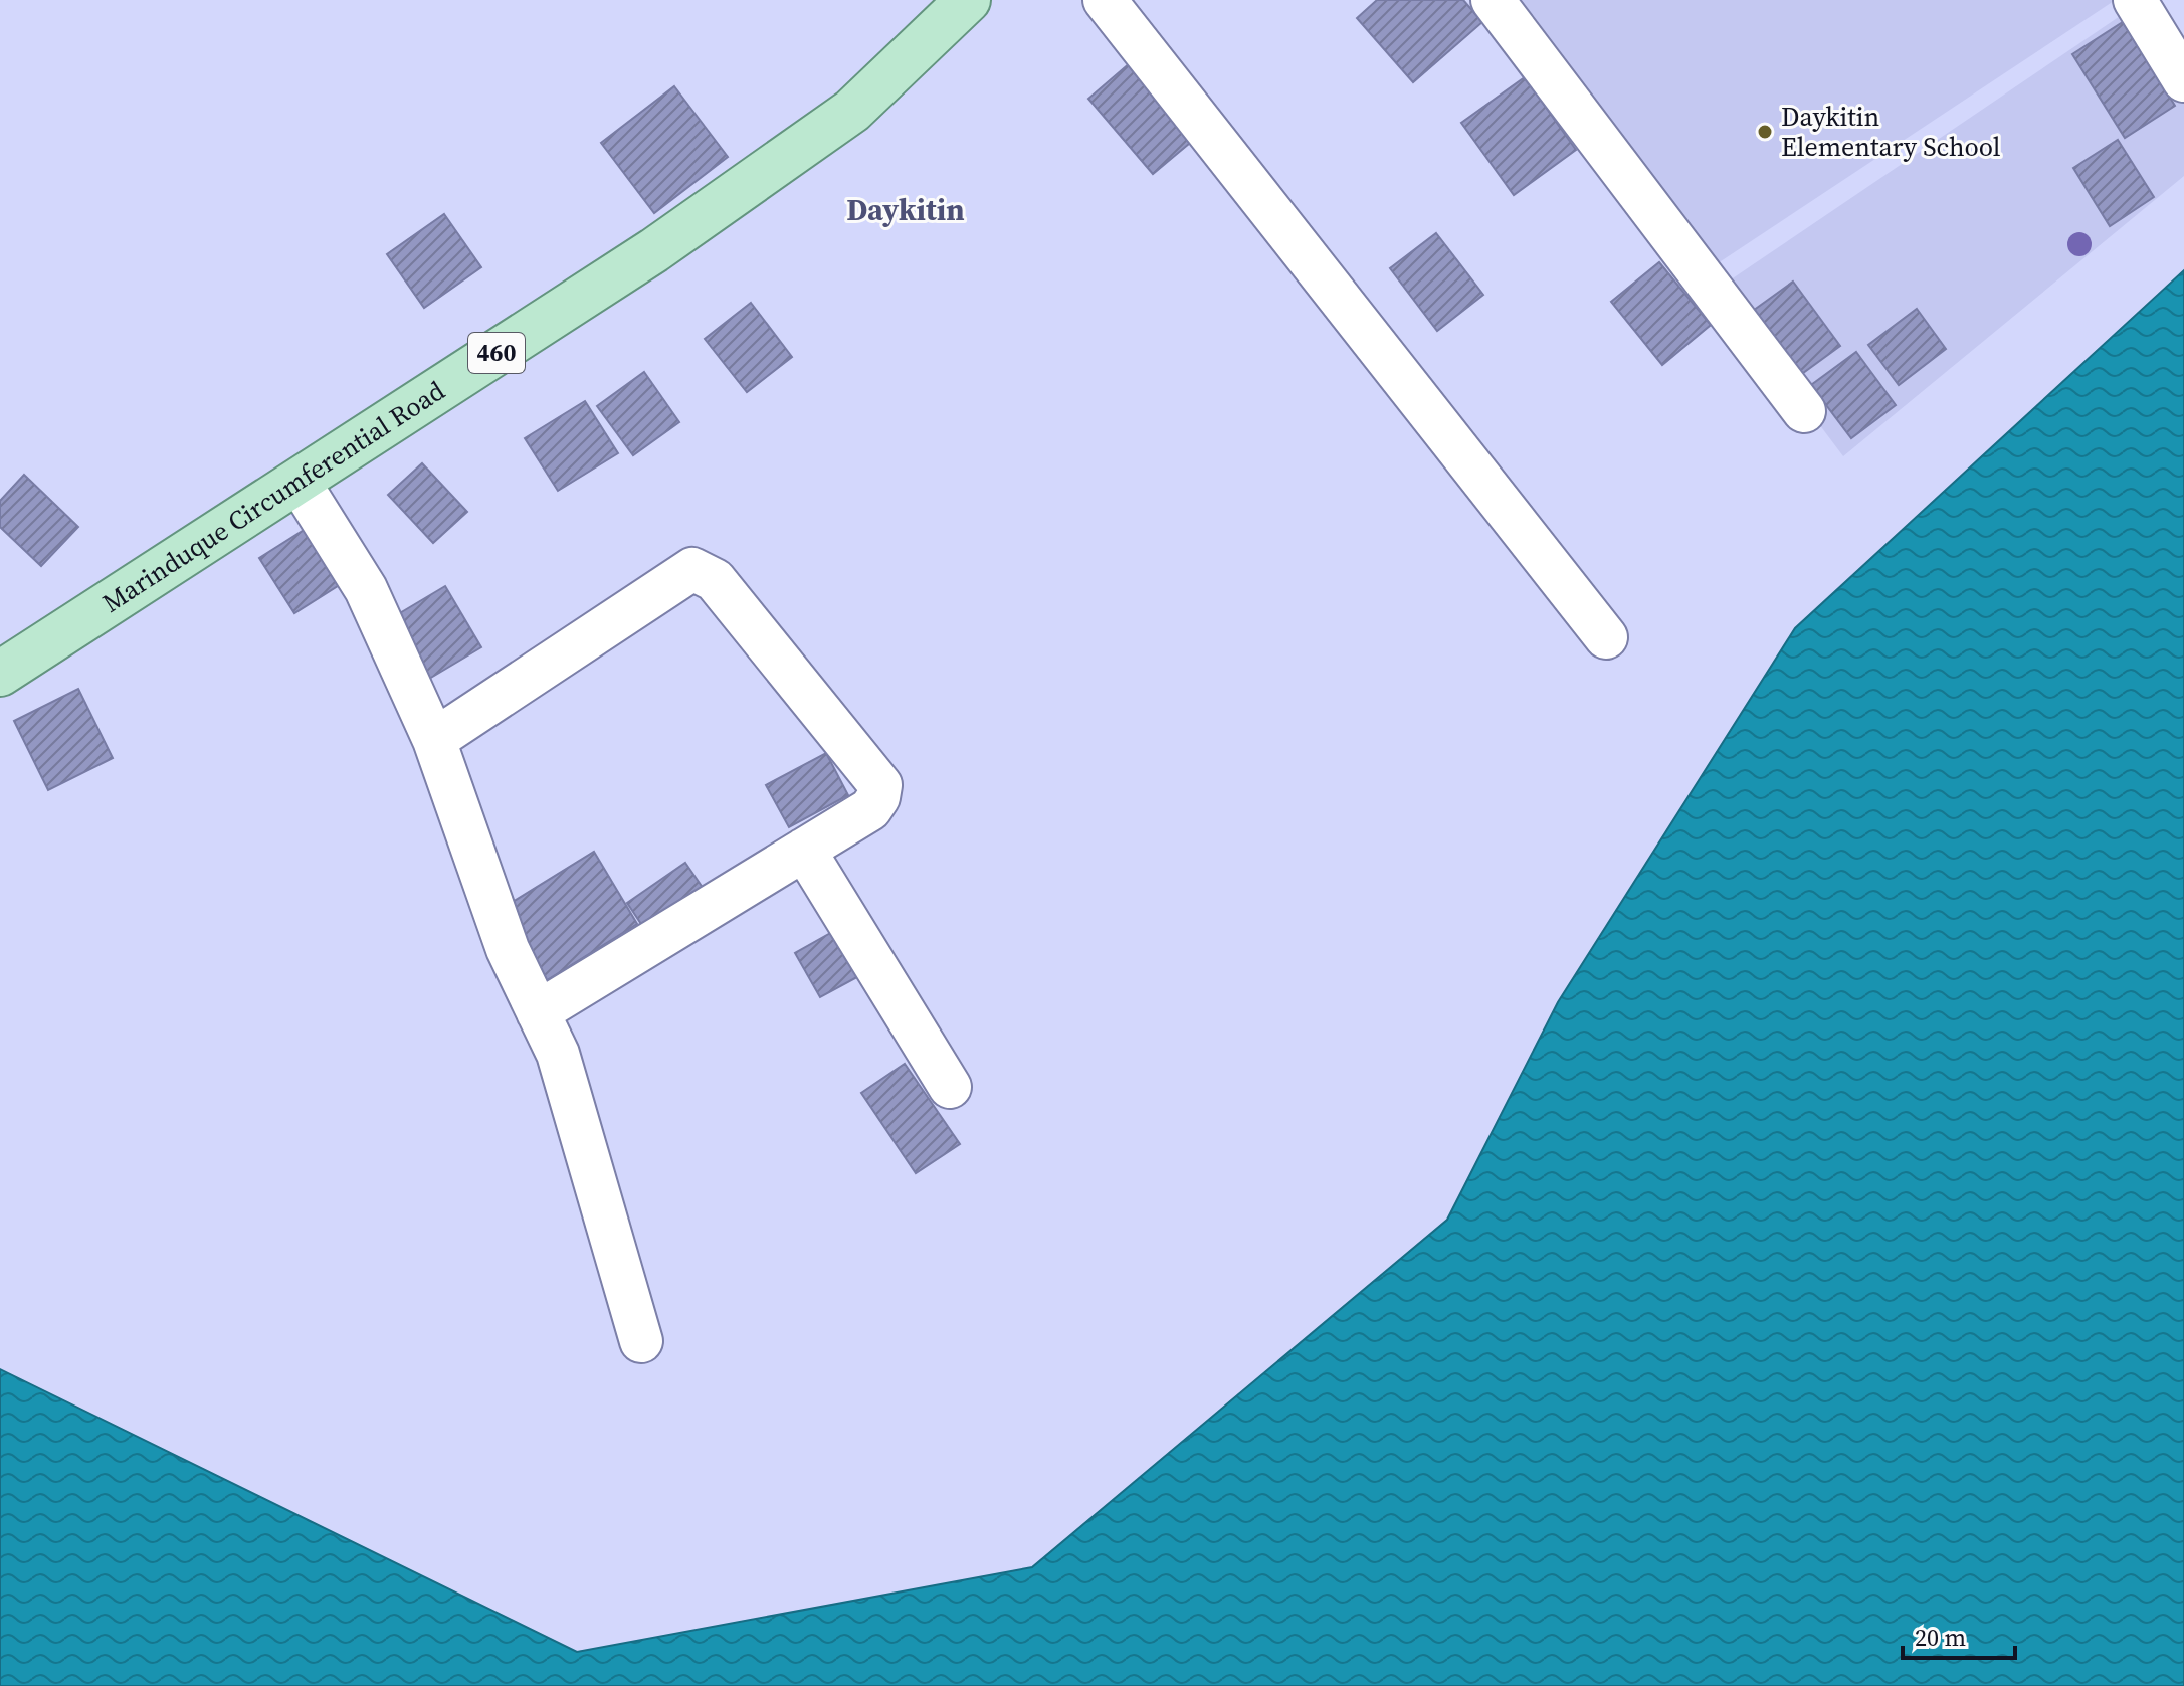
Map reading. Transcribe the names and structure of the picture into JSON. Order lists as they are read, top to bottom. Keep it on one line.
{"streets":{"main road":["460","Marinduque Circumferential Road"]},"districts":["Daykitin"],"places":["Daykitin Elementary School"],"scale_bar":"20 m"}
